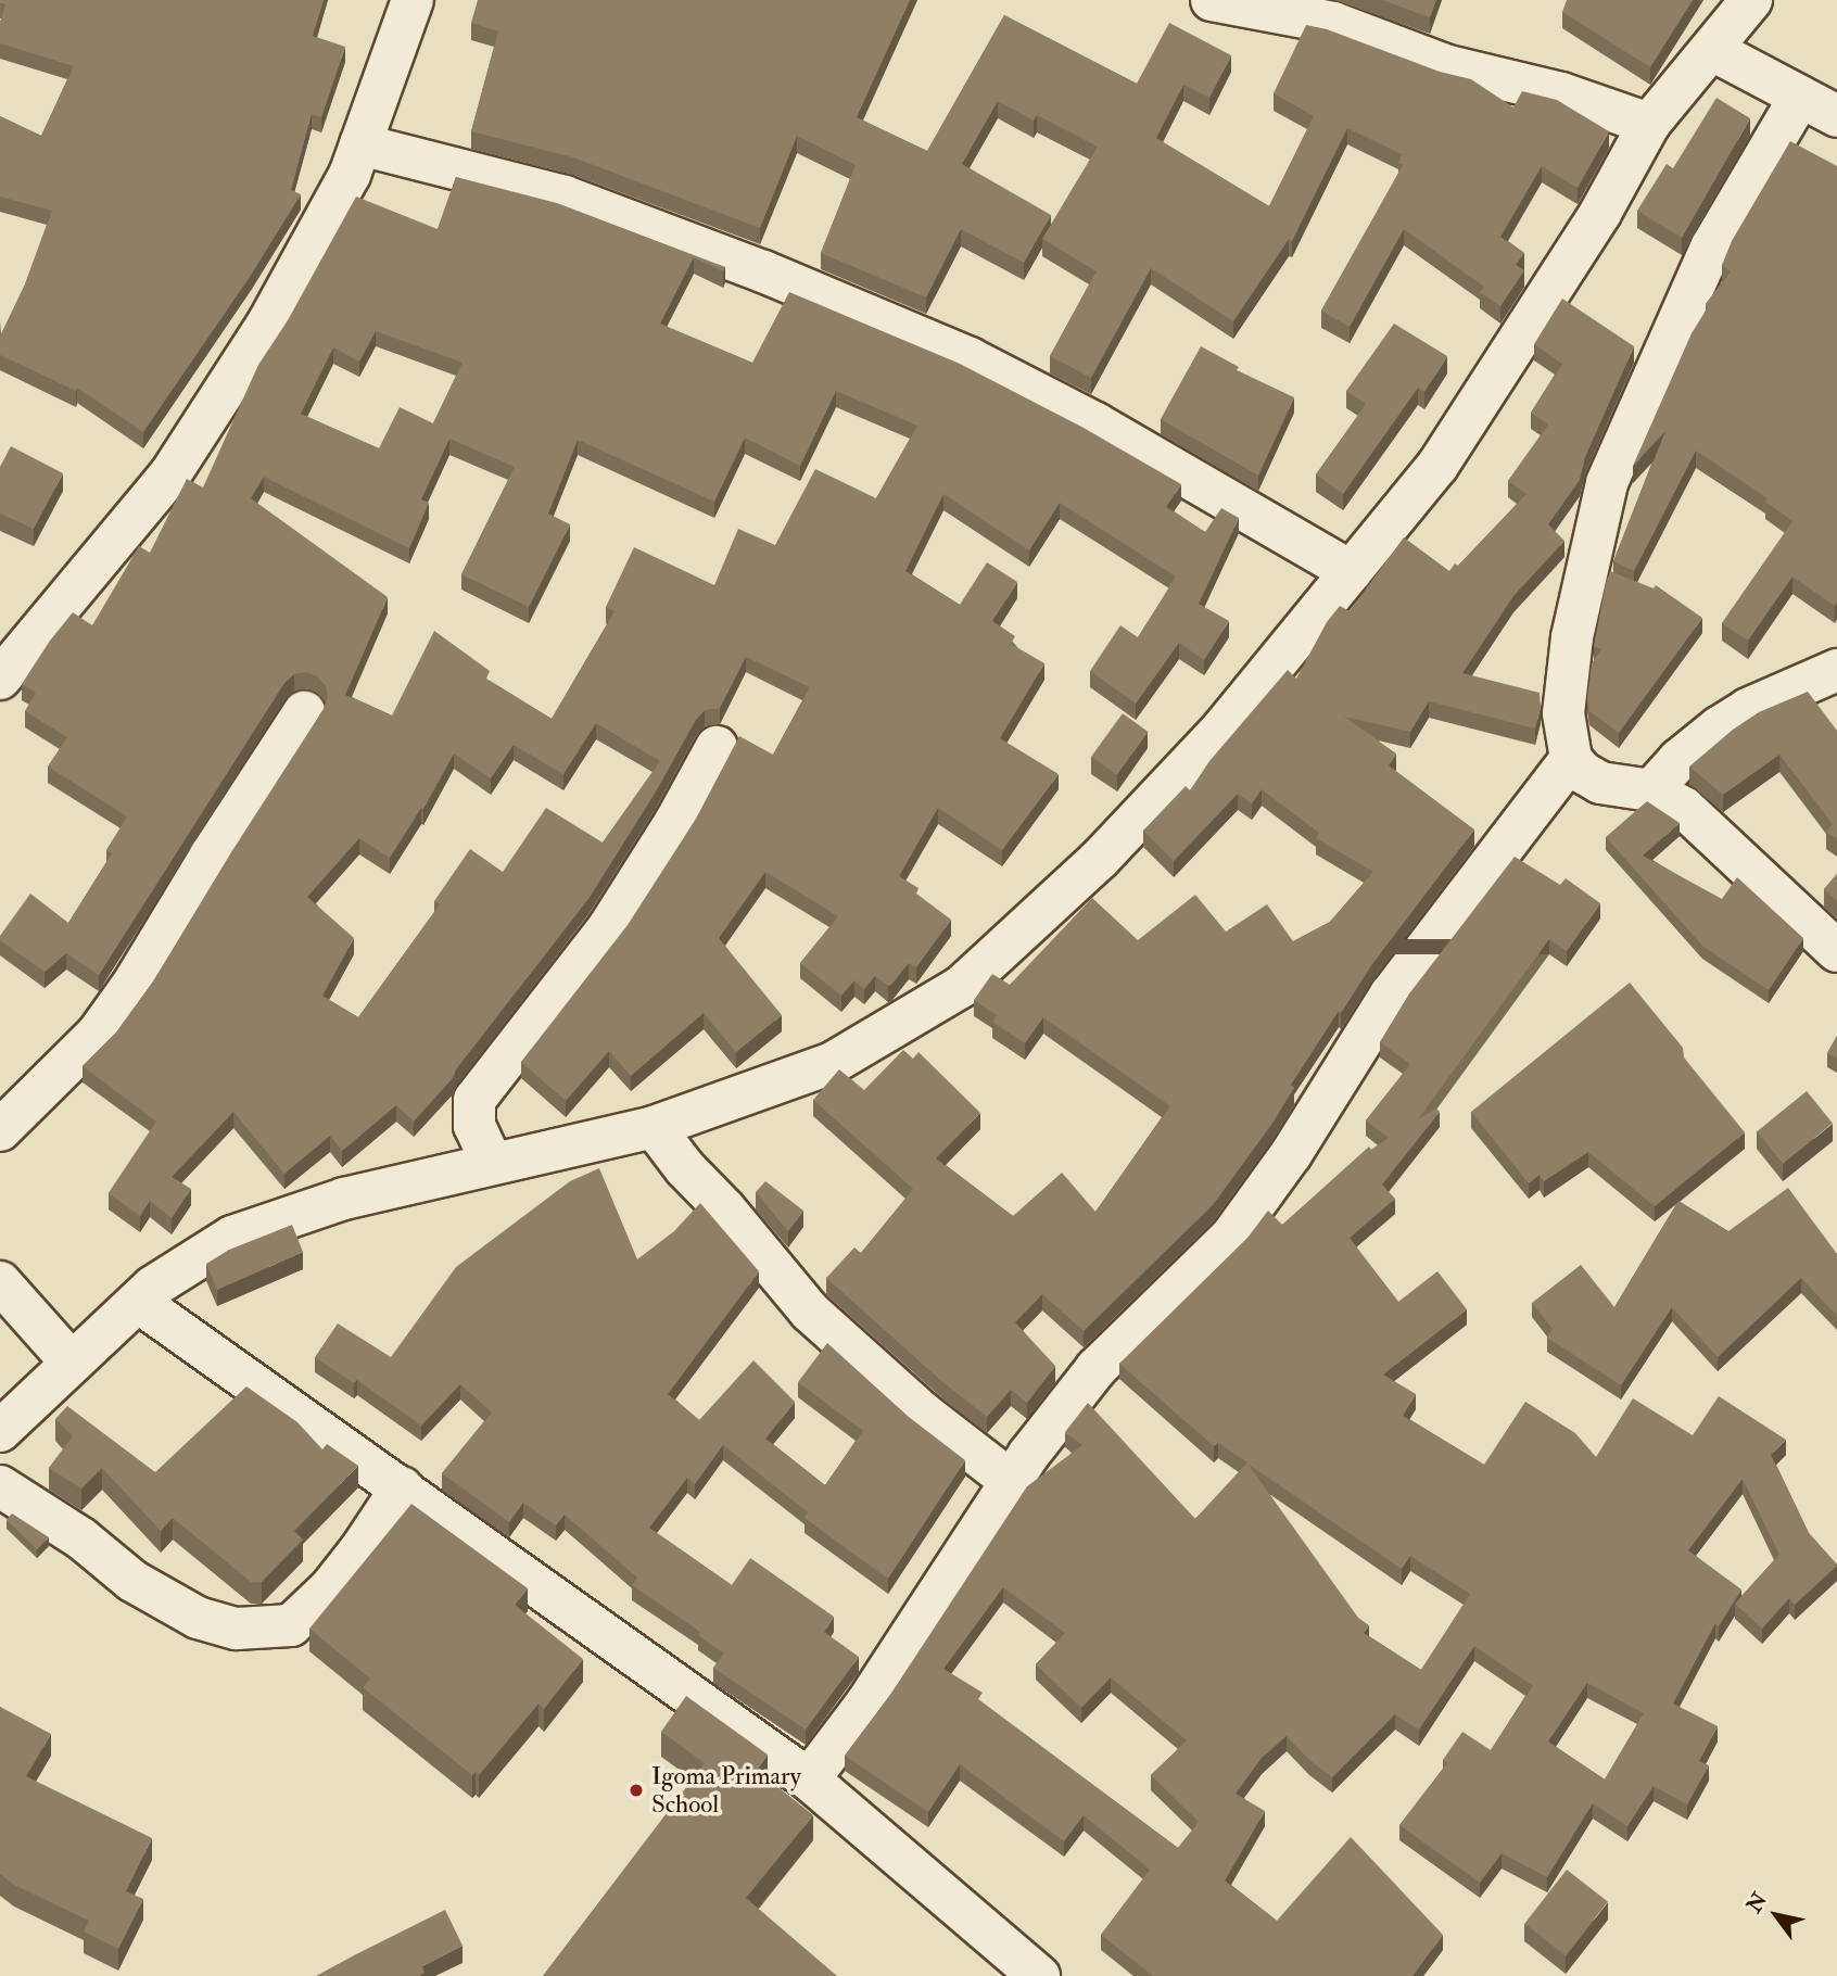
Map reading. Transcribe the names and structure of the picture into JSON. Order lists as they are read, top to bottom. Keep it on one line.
{"places":["Igoma Primary School"],"north":"top left"}
